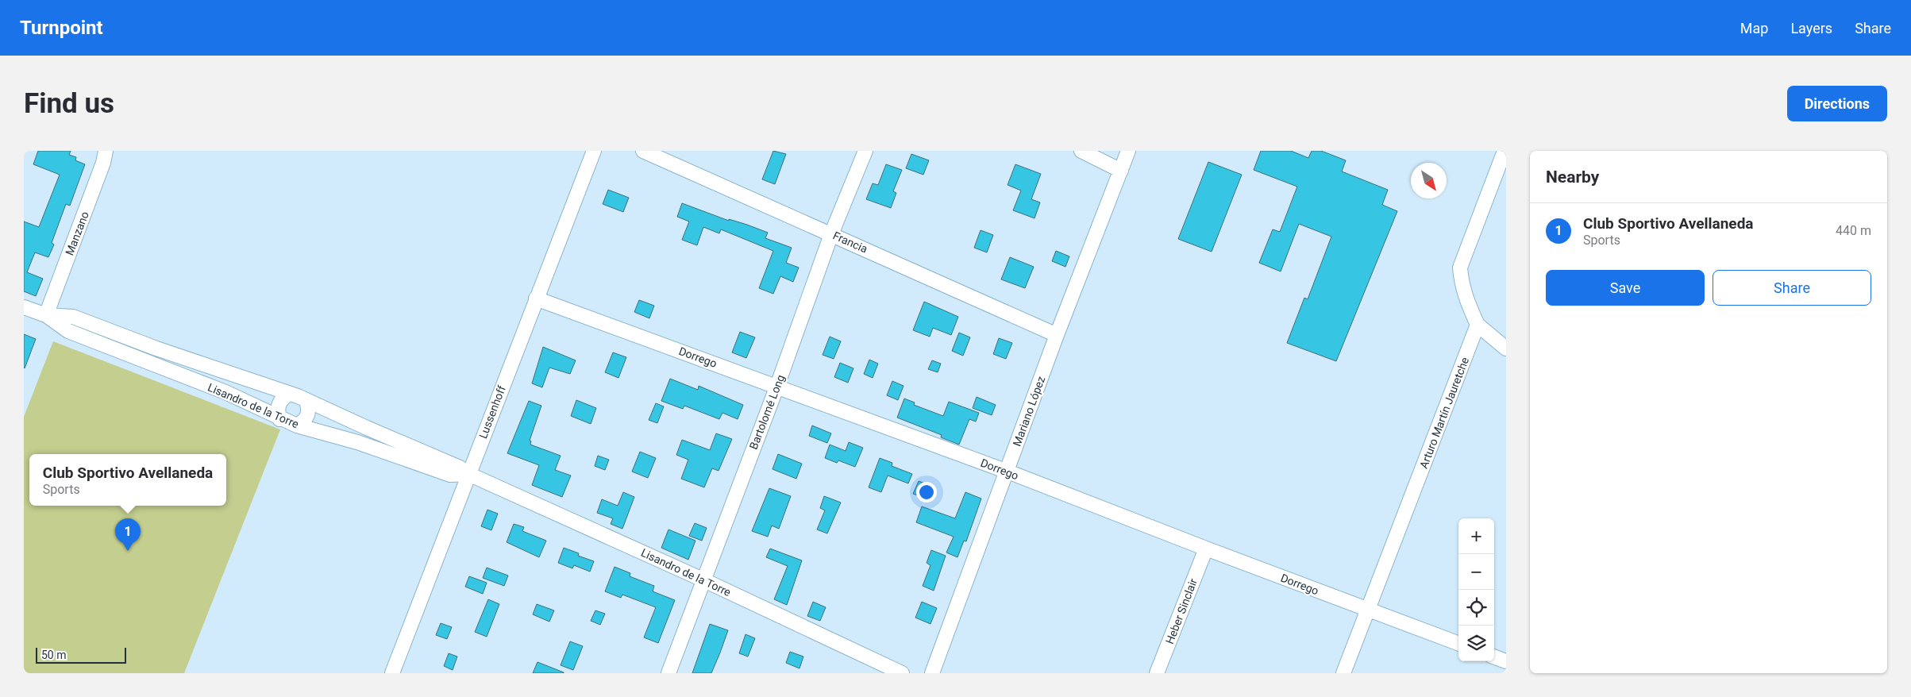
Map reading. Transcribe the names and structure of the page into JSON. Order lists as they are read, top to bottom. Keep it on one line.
{"streets":{"street":["Manzano","Francia","Dorrego","Lisandro de la Torre","Mariano López","Lussenhoff","Bartolomé Long","Arturo Martín Jauretche","Heber Sinclair"]},"crossings":[["Manzano","Lisandro de la Torre"],["Francia","Mariano López"],["Francia","Bartolomé Long"],["Dorrego","Mariano López"],["Dorrego","Lussenhoff"],["Dorrego","Bartolomé Long"],["Dorrego","Arturo Martín Jauretche"],["Dorrego","Heber Sinclair"],["Lisandro de la Torre","Lussenhoff"],["Lisandro de la Torre","Bartolomé Long"]],"scale_bar":"50 m","north":"bottom right","page":{"header":"Turnpoint","nav":["Map","Layers","Share"],"buttons":["Directions",["Save","Share"]],"title":"Find us","heading":"Nearby","list":[{"mark":"1","name":"Club Sportivo Avellaneda","note":"Sports","value":"440 m"}],"popup":["Club Sportivo Avellaneda","Sports"],"map_buttons":["+","−"],"pins":"1","scale":"50 m"}}
